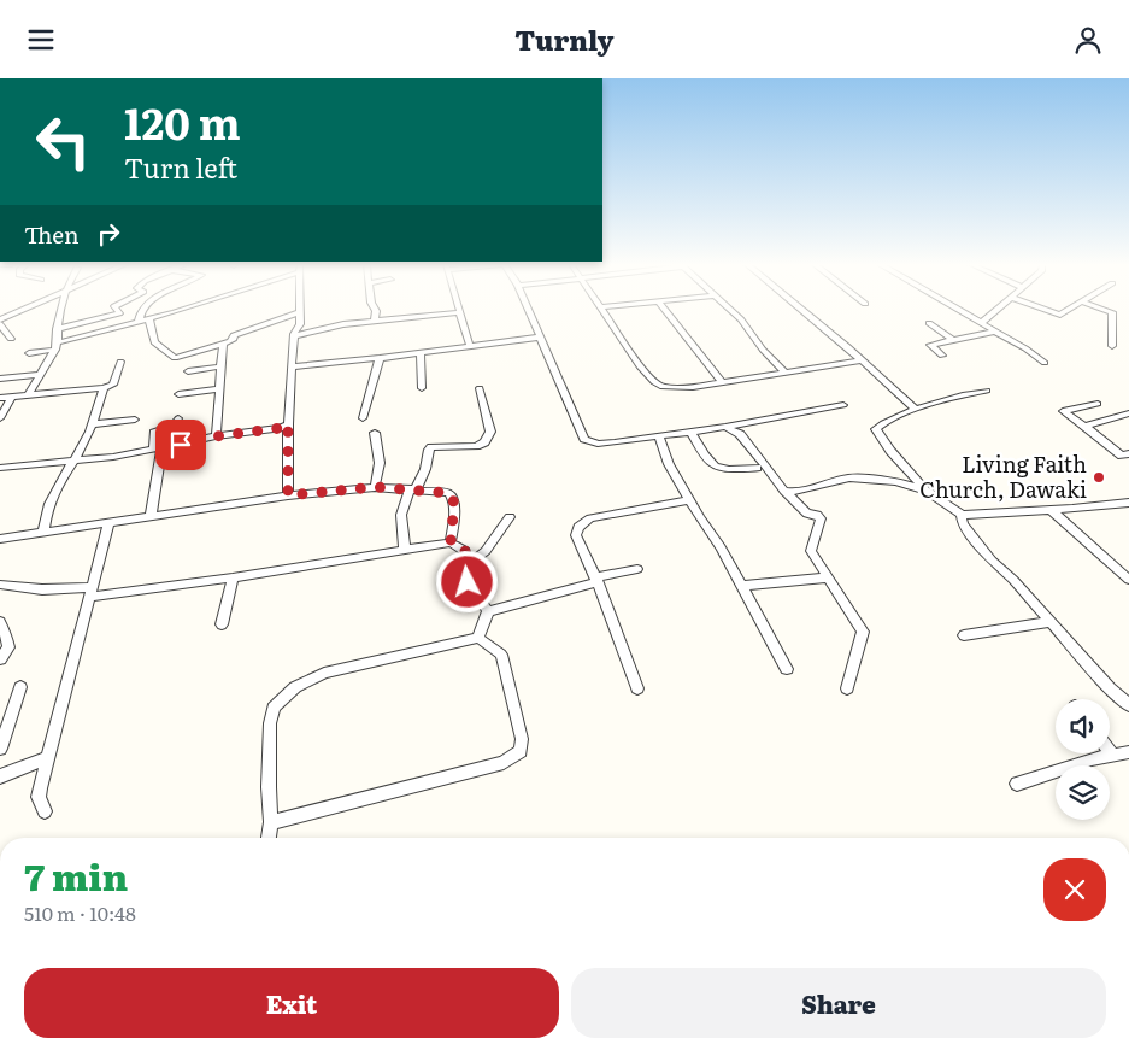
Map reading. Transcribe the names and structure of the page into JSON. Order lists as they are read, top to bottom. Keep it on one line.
{"places":["Living Faith Church, Dawaki"],"page":{"header":"Turnly","turn":["120 m","Turn left"],"then":"Then","heading":["7 min","510 m · 10:48"],"buttons":["Exit","Share"]}}
